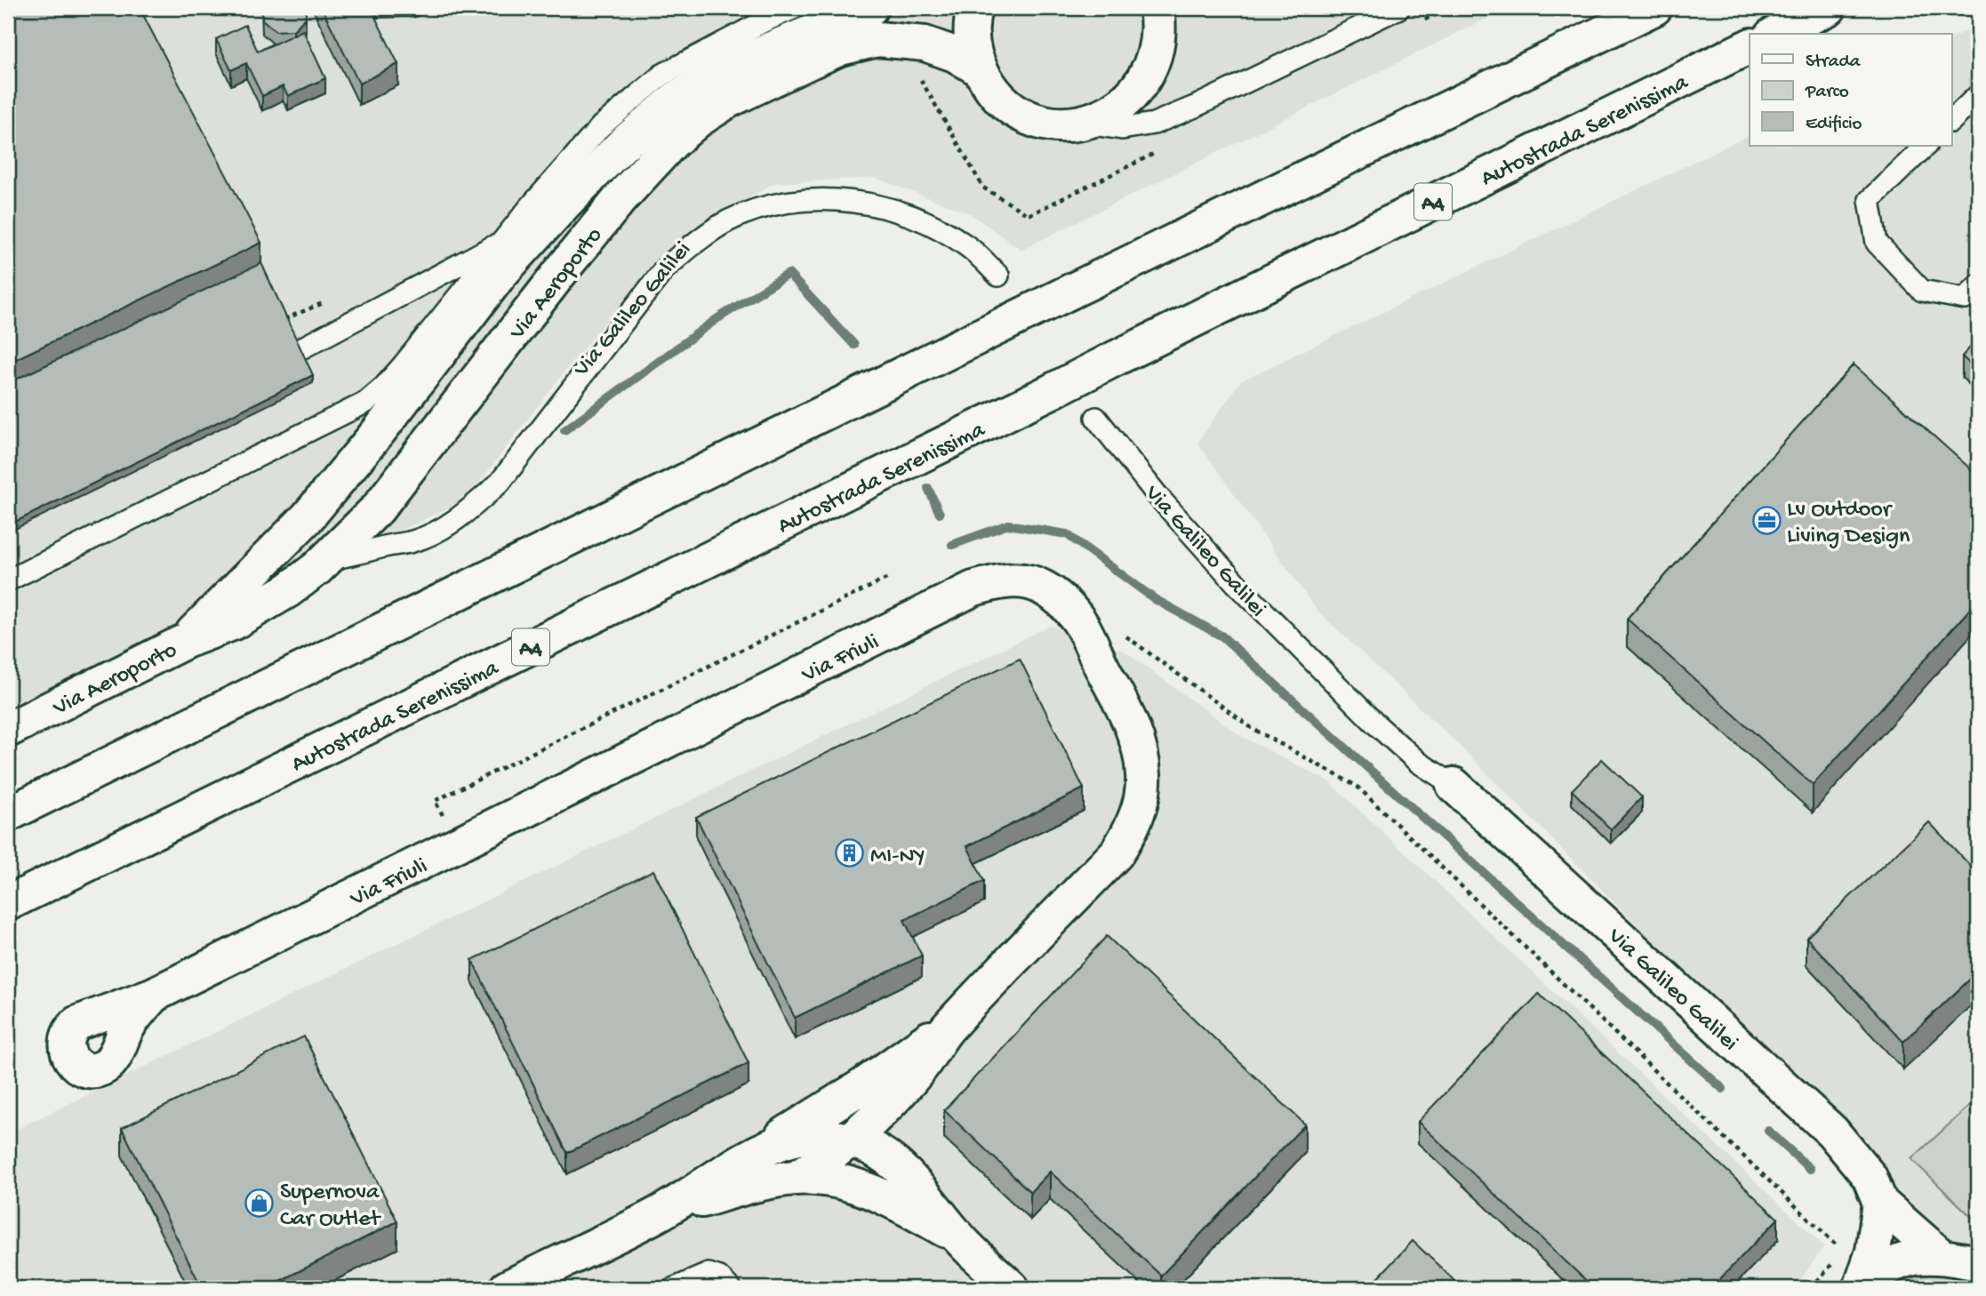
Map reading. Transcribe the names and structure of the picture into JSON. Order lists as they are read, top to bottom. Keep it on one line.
{"streets":{"main road":["Autostrada Serenissima","A4","Via Aeroporto","Via Galileo Galilei","Via Friuli"]},"crossings":[["Via Aeroporto","Via Galileo Galilei"]],"places":{"office":["Lv Outdoor Living Design"],"building":["MI-NY"],"shop":["Supernova Car Outlet"]},"legend":["Strada","Parco","Edificio"]}
